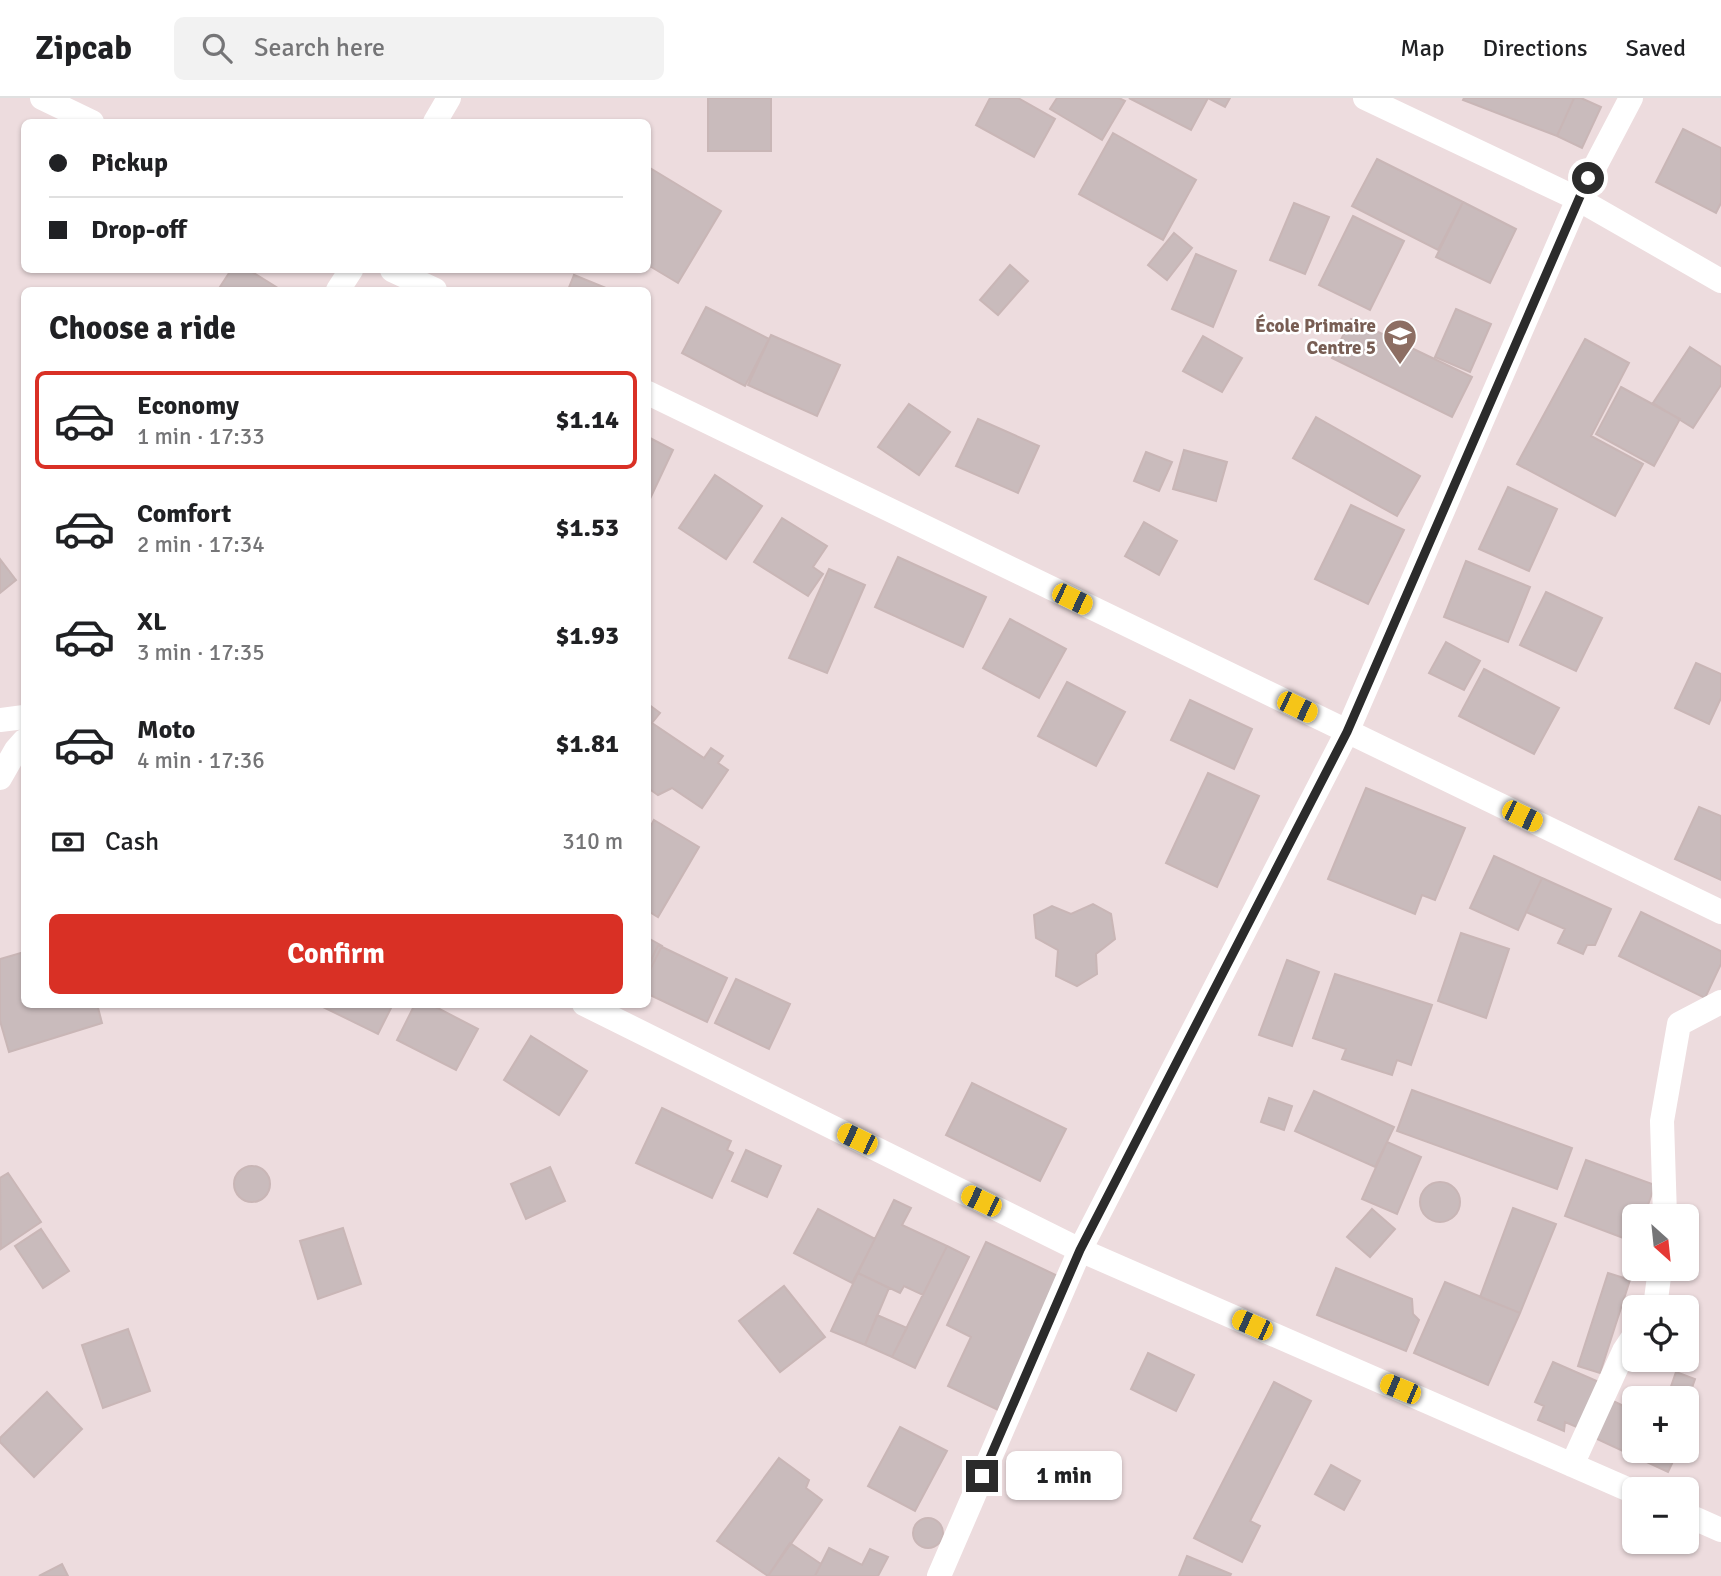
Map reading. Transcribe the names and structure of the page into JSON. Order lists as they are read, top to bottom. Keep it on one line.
{"places":{"school or university":["École Primaire Centre 5"]},"north":"bottom right","page":{"header":"Zipcab","search":"Search here","nav":["Map","Directions","Saved"],"banner":["Pickup","Drop-off"],"heading":"Choose a ride","list":[{"name":"Economy","note":"1 min · 17:33","value":"$1.14"},{"name":"Comfort","note":"2 min · 17:34","value":"$1.53"},{"name":"XL","note":"3 min · 17:35","value":"$1.93"},{"name":"Moto","note":"4 min · 17:36","value":"$1.81"}],"pay":["Cash","310 m"],"buttons":"Confirm","map_buttons":["+","−"],"bubble":"1 min"}}
